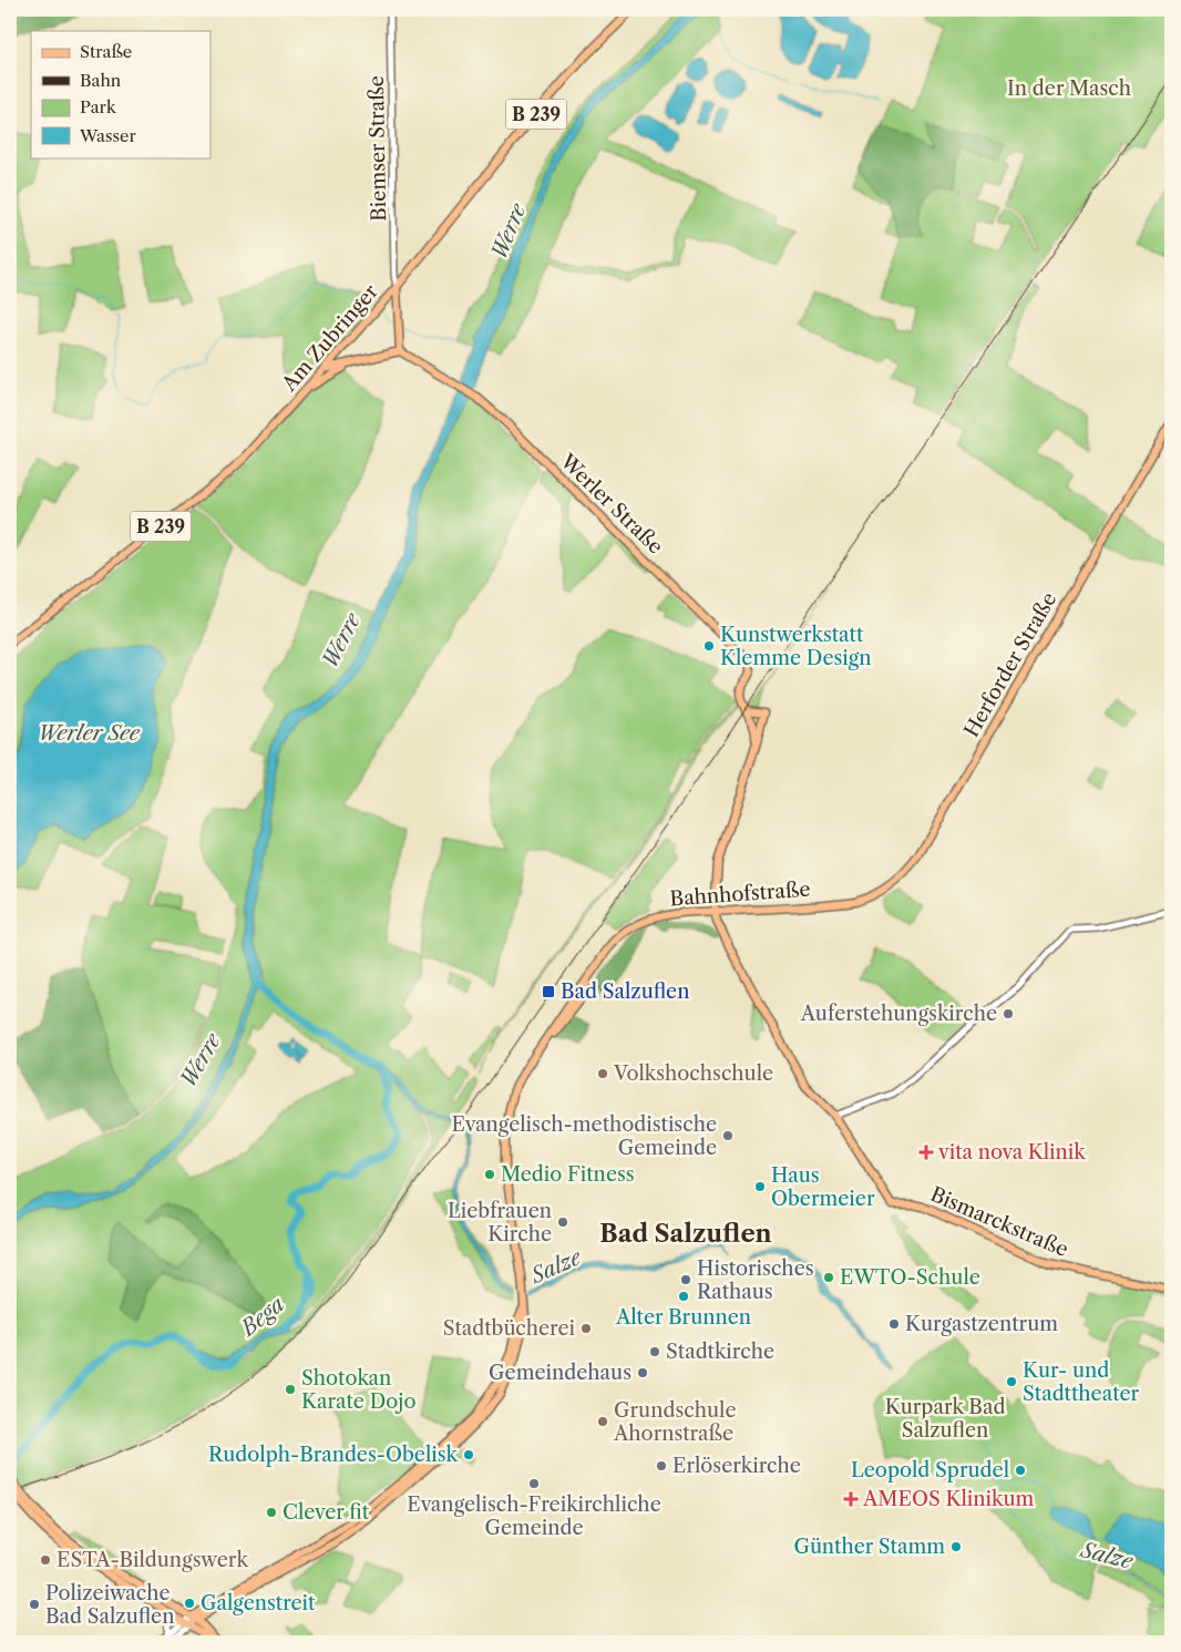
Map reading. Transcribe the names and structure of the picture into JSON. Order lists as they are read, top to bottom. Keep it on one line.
{"streets":{"main road":["B 239","Am Zubringer","Werler Straße","Herforder Straße","Bahnhofstraße","Bismarckstraße"],"street":["Biemser Straße"]},"crossings":[["Biemser Straße","Am Zubringer"],["Werler Straße","Bahnhofstraße"],["Werler Straße","Bismarckstraße"],["Herforder Straße","Bahnhofstraße"]],"districts":["Bad Salzuflen"],"water":["Werre","Werler See","Salze","Bega"],"parks":["In der Masch","Kurpark Bad Salzuflen"],"places":{"other":["Kunstwerkstatt Klemme Design","Auferstehungskirche","Volkshochschule","Evangelisch-methodistische Gemeinde","Medio Fitness","Haus Obermeier","Liebfrauen Kirche","EWTO-Schule","Historisches Rathaus","Alter Brunnen","Kurgastzentrum","Stadtbücherei","Stadtkirche","Gemeindehaus","Kur- und Stadttheater","Shotokan Karate Dojo","Grundschule Ahornstraße","Rudolph-Brandes-Obelisk","Erlöserkirche","Leopold Sprudel","Evangelisch-Freikirchliche Gemeinde","Clever fit","Günther Stamm","ESTA-Bildungswerk","Galgenstreit","Polizeiwache Bad Salzuflen"],"transit":["Bad Salzuflen"],"health":["vita nova Klinik","AMEOS Klinikum"]},"legend":["Straße","Bahn","Park","Wasser"]}
